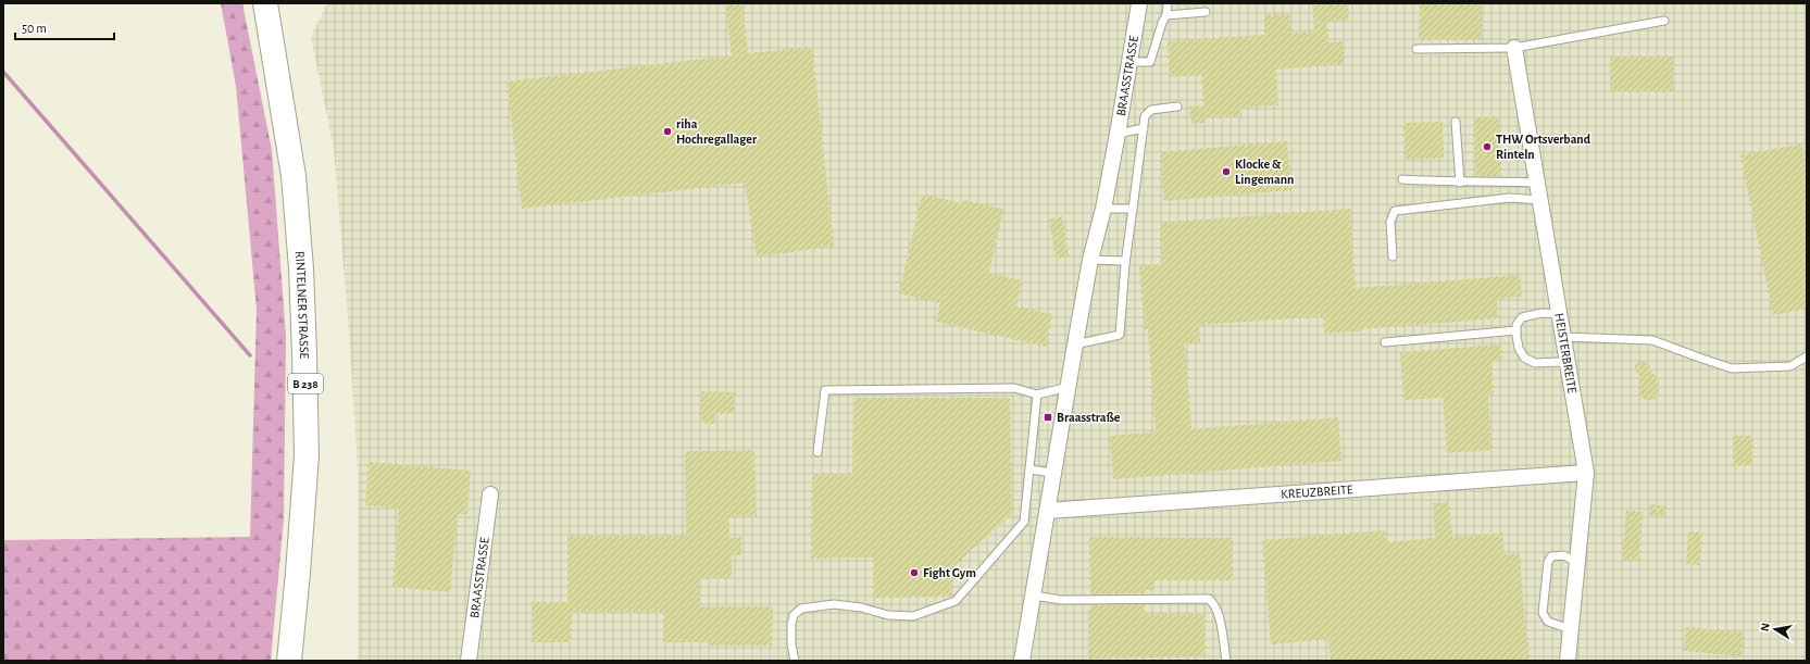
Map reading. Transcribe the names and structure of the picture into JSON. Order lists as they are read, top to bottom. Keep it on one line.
{"streets":{"main road":["RINTELNER STRASSE","B 238"],"street":["BRAASSTRASSE","HEISTERBREITE","KREUZBREITE"]},"crossings":[["BRAASSTRASSE","KREUZBREITE"],["HEISTERBREITE","KREUZBREITE"]],"places":{"other":["riha Hochregallager","THW Ortsverband Rinteln","Klocke & Lingemann","Fight Gym"],"transit":["Braasstraße"]},"scale_bar":"50 m","north":"left"}
